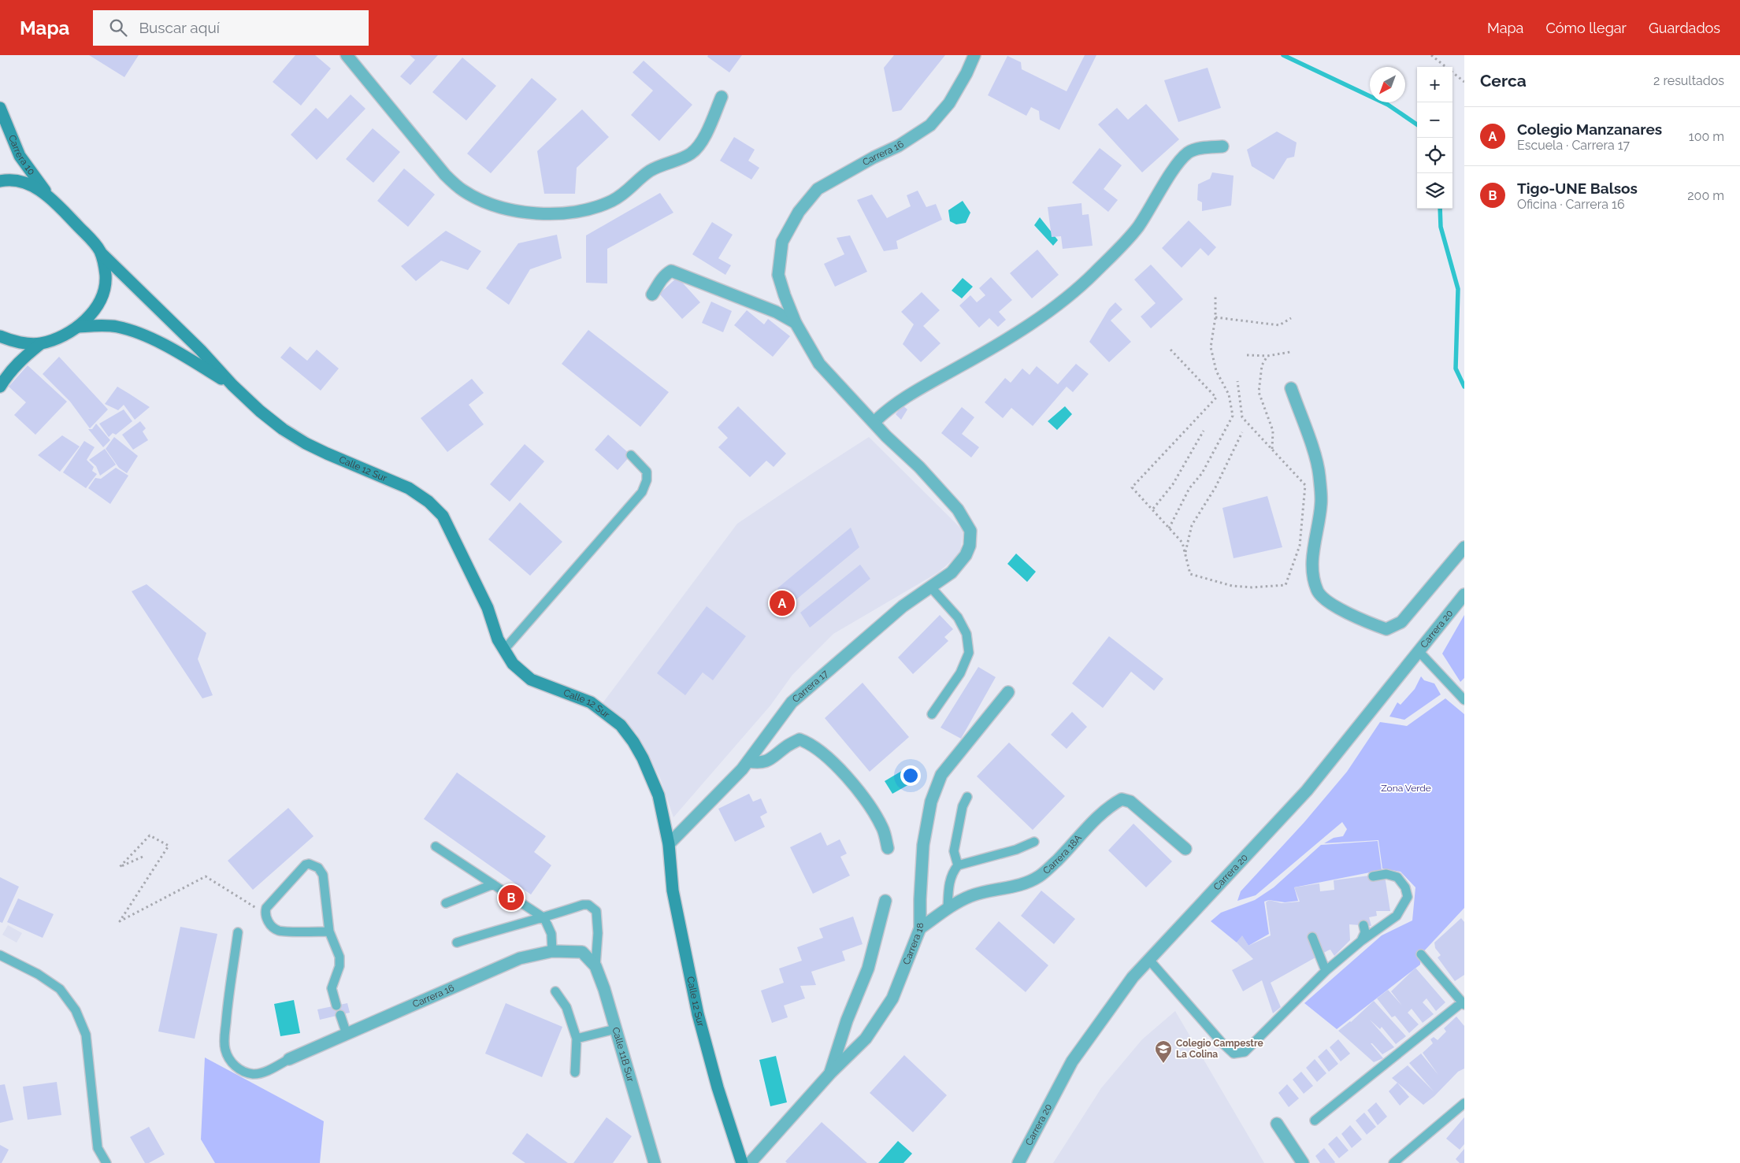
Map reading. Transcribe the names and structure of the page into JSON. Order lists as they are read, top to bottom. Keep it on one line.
{"streets":{"main road":["Carrera 10","Calle 12 Sur"],"street":["Carrera 16","Carrera 20","Carrera 17","Carrera 18A","Carrera 18","Calle 11B Sur"]},"crossings":[["Carrera 16","Calle 11B Sur"],["Carrera 10","Calle 12 Sur"],["Calle 12 Sur","Carrera 17"],["Carrera 18A","Carrera 18"]],"parks":["Zona Verde"],"places":{"school or university":["Colegio Campestre La Colina"]},"north":"bottom left","page":{"header":"Mapa","search":"Buscar aquí","nav":["Mapa","Cómo llegar","Guardados"],"heading":["Cerca","2 resultados"],"map_buttons":["+","−"],"list":[{"mark":"A","name":"Colegio Manzanares","note":"Escuela · Carrera 17","value":"100 m"},{"mark":"B","name":"Tigo-UNE Balsos","note":"Oficina · Carrera 16","value":"200 m"}],"pins":["A","B"]}}
